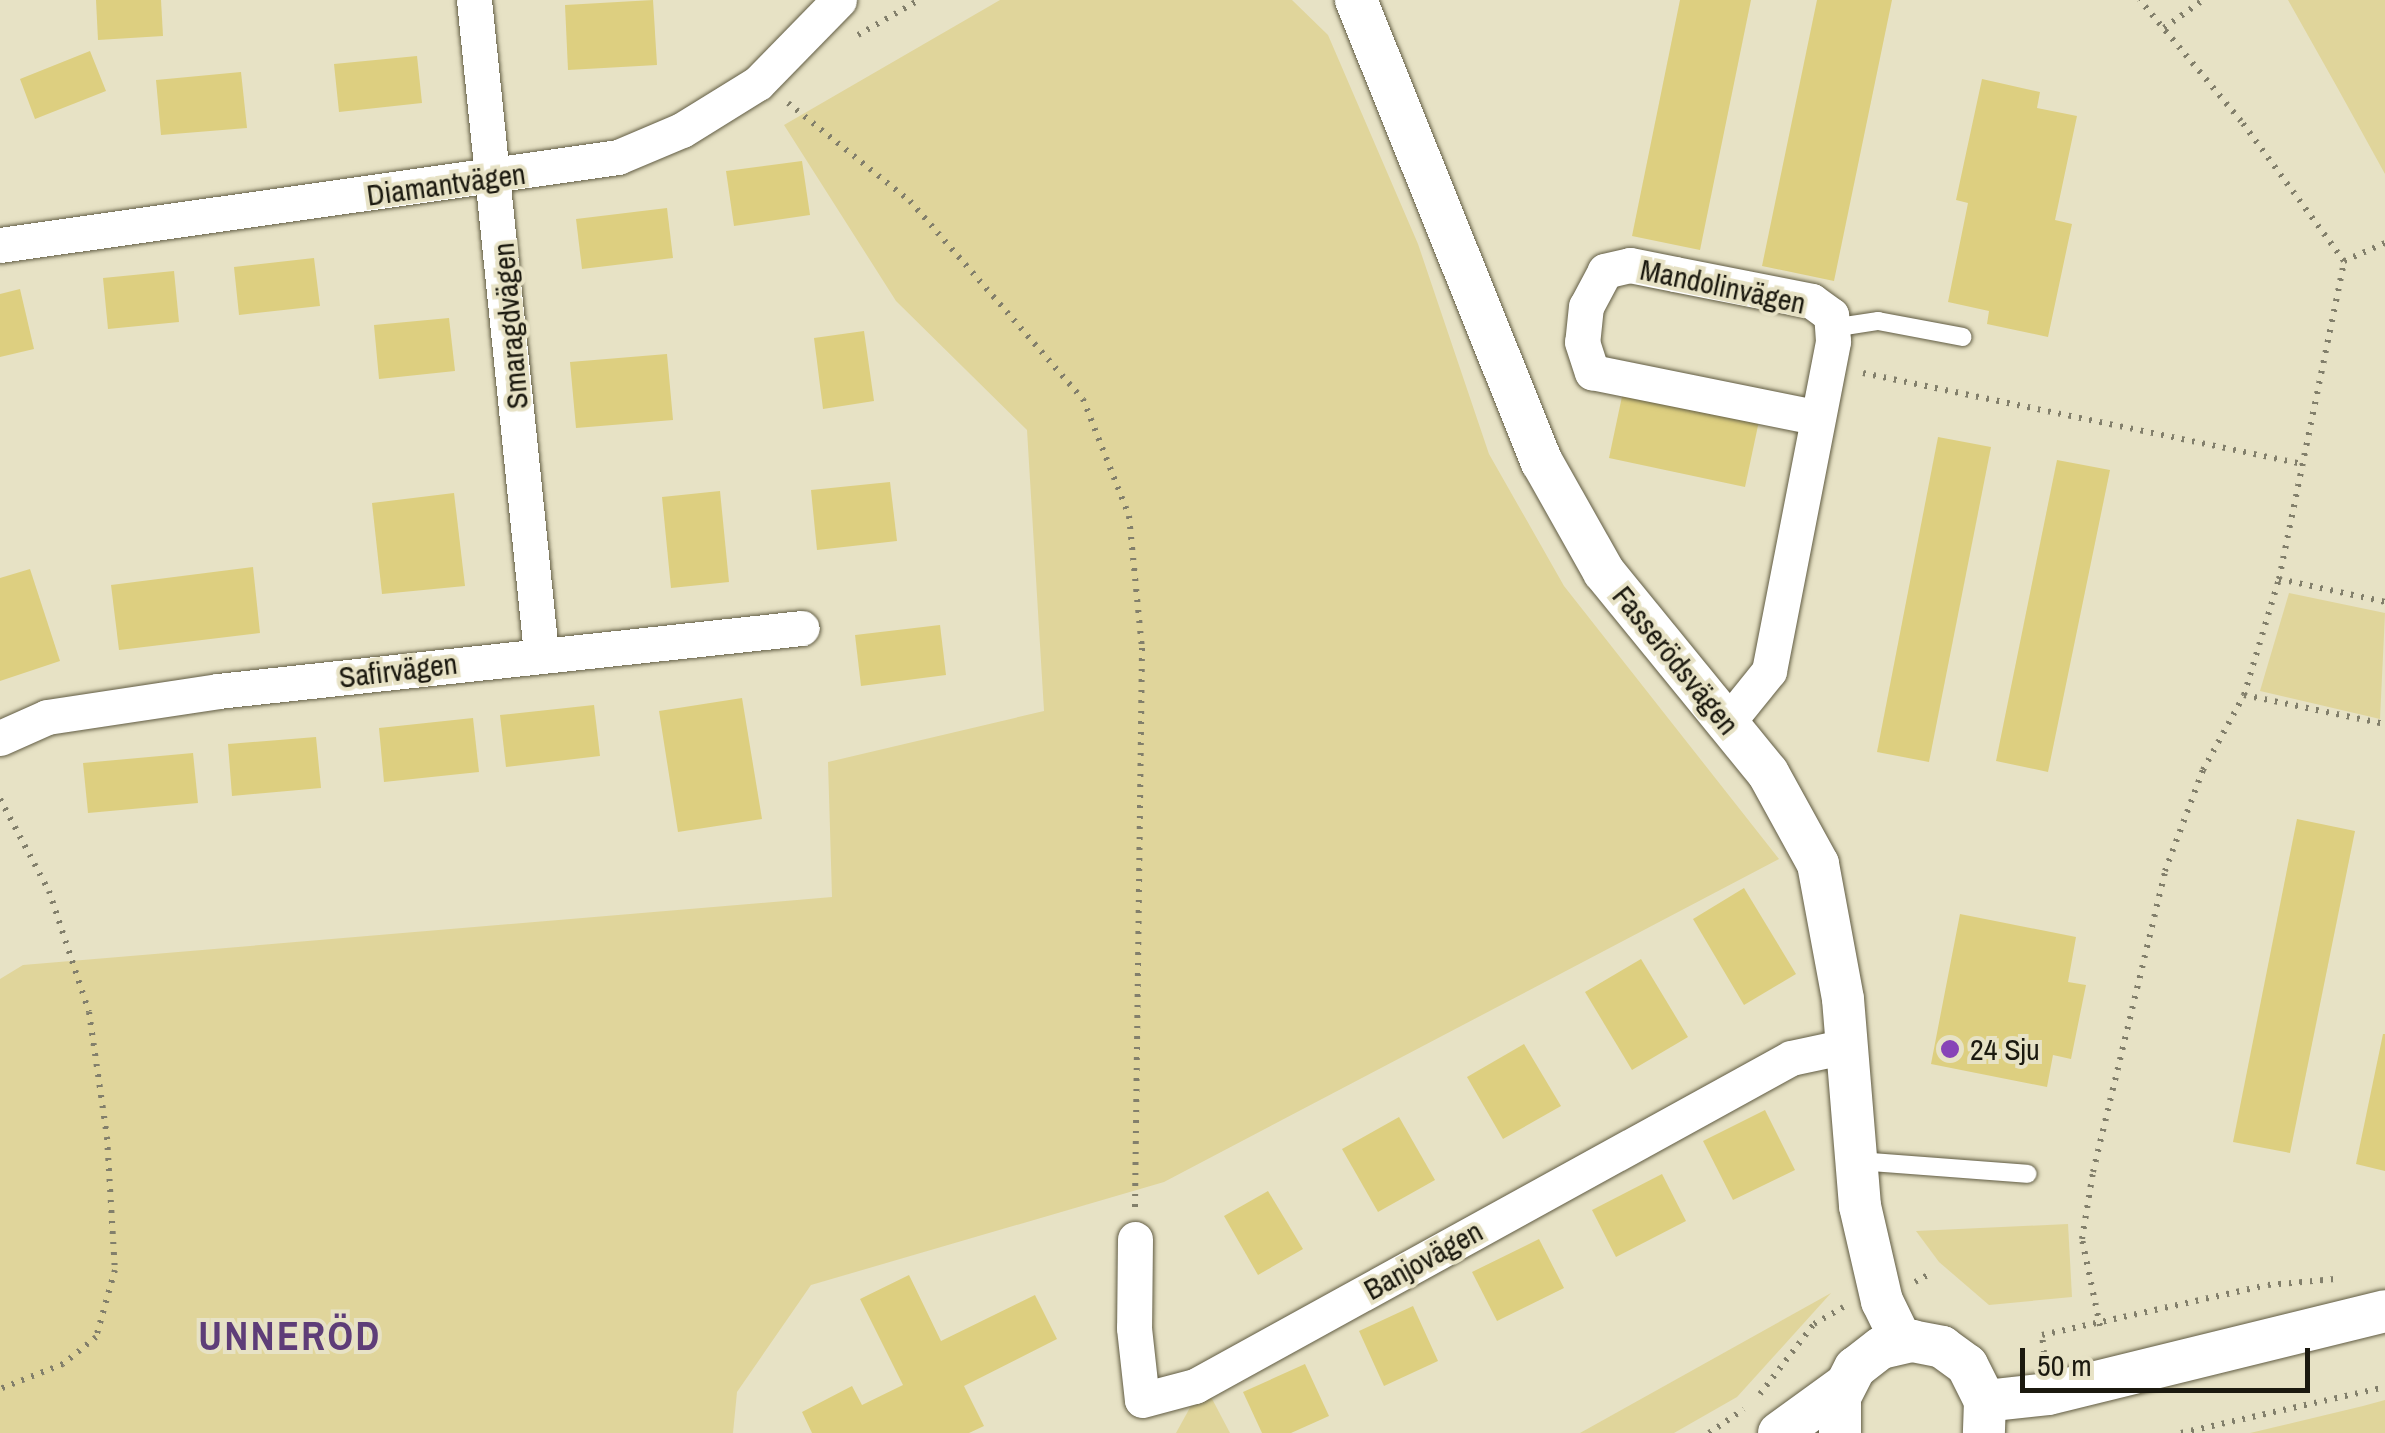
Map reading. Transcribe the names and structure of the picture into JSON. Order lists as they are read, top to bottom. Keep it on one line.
{"streets":{"street":["Diamantvägen","Mandolinvägen","Smaragdvägen","Fasserödsvägen","Safirvägen","Banjovägen"]},"crossings":[["Diamantvägen","Smaragdvägen"],["Mandolinvägen","Fasserödsvägen"],["Smaragdvägen","Safirvägen"],["Fasserödsvägen","Banjovägen"]],"districts":["UNNERÖD"],"places":["24 Sju"],"scale_bar":"50 m"}
